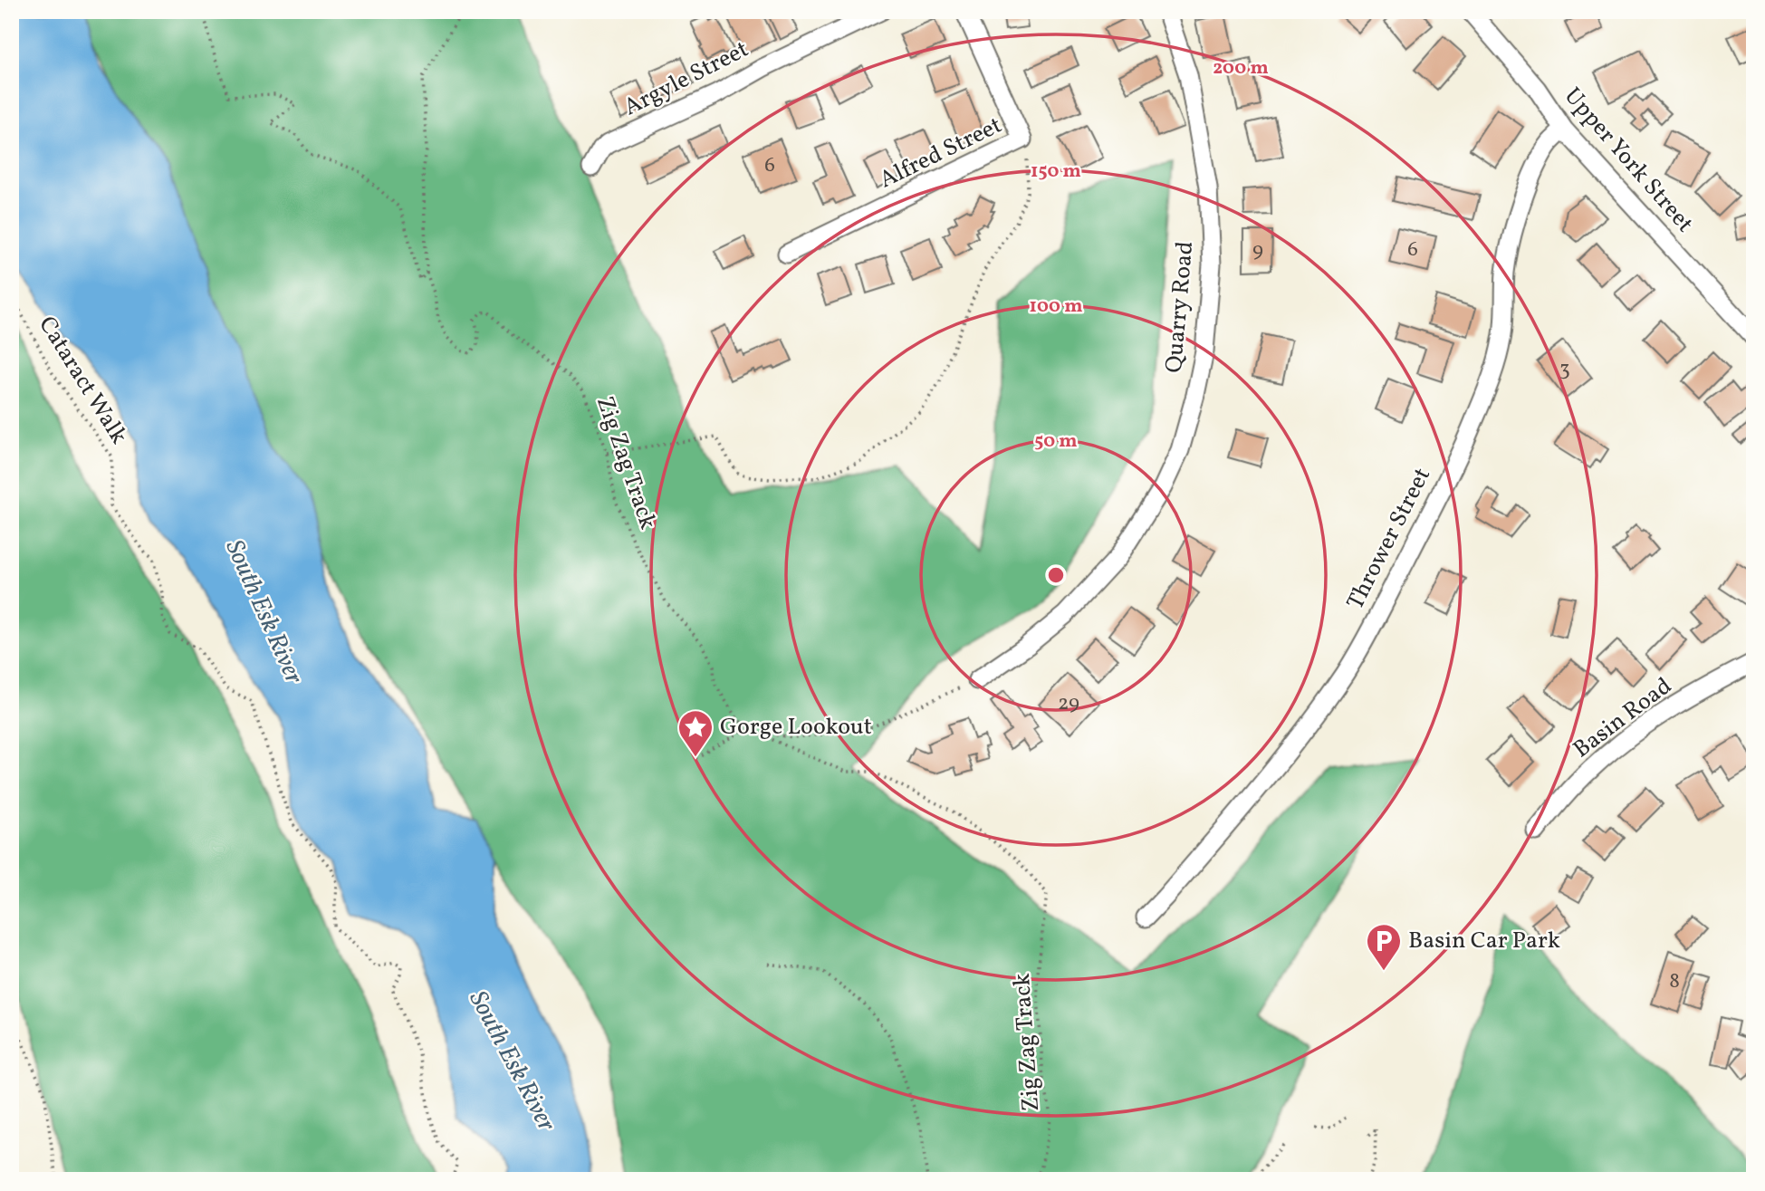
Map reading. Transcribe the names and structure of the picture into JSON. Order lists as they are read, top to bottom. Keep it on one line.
{"streets":{"street":["Argyle Street","Alfred Street","Upper York Street","Quarry Road","Thrower Street","Basin Road"],"path":["Cataract Walk","Zig Zag Track"]},"crossings":[["Upper York Street","Thrower Street"]],"water":["South Esk River"],"places":{"place":["Gorge Lookout"],"parking":["Basin Car Park"]},"house_numbers":["6","6","9","3","29","8"],"rings":["200 m","150 m","100 m","50 m"]}
